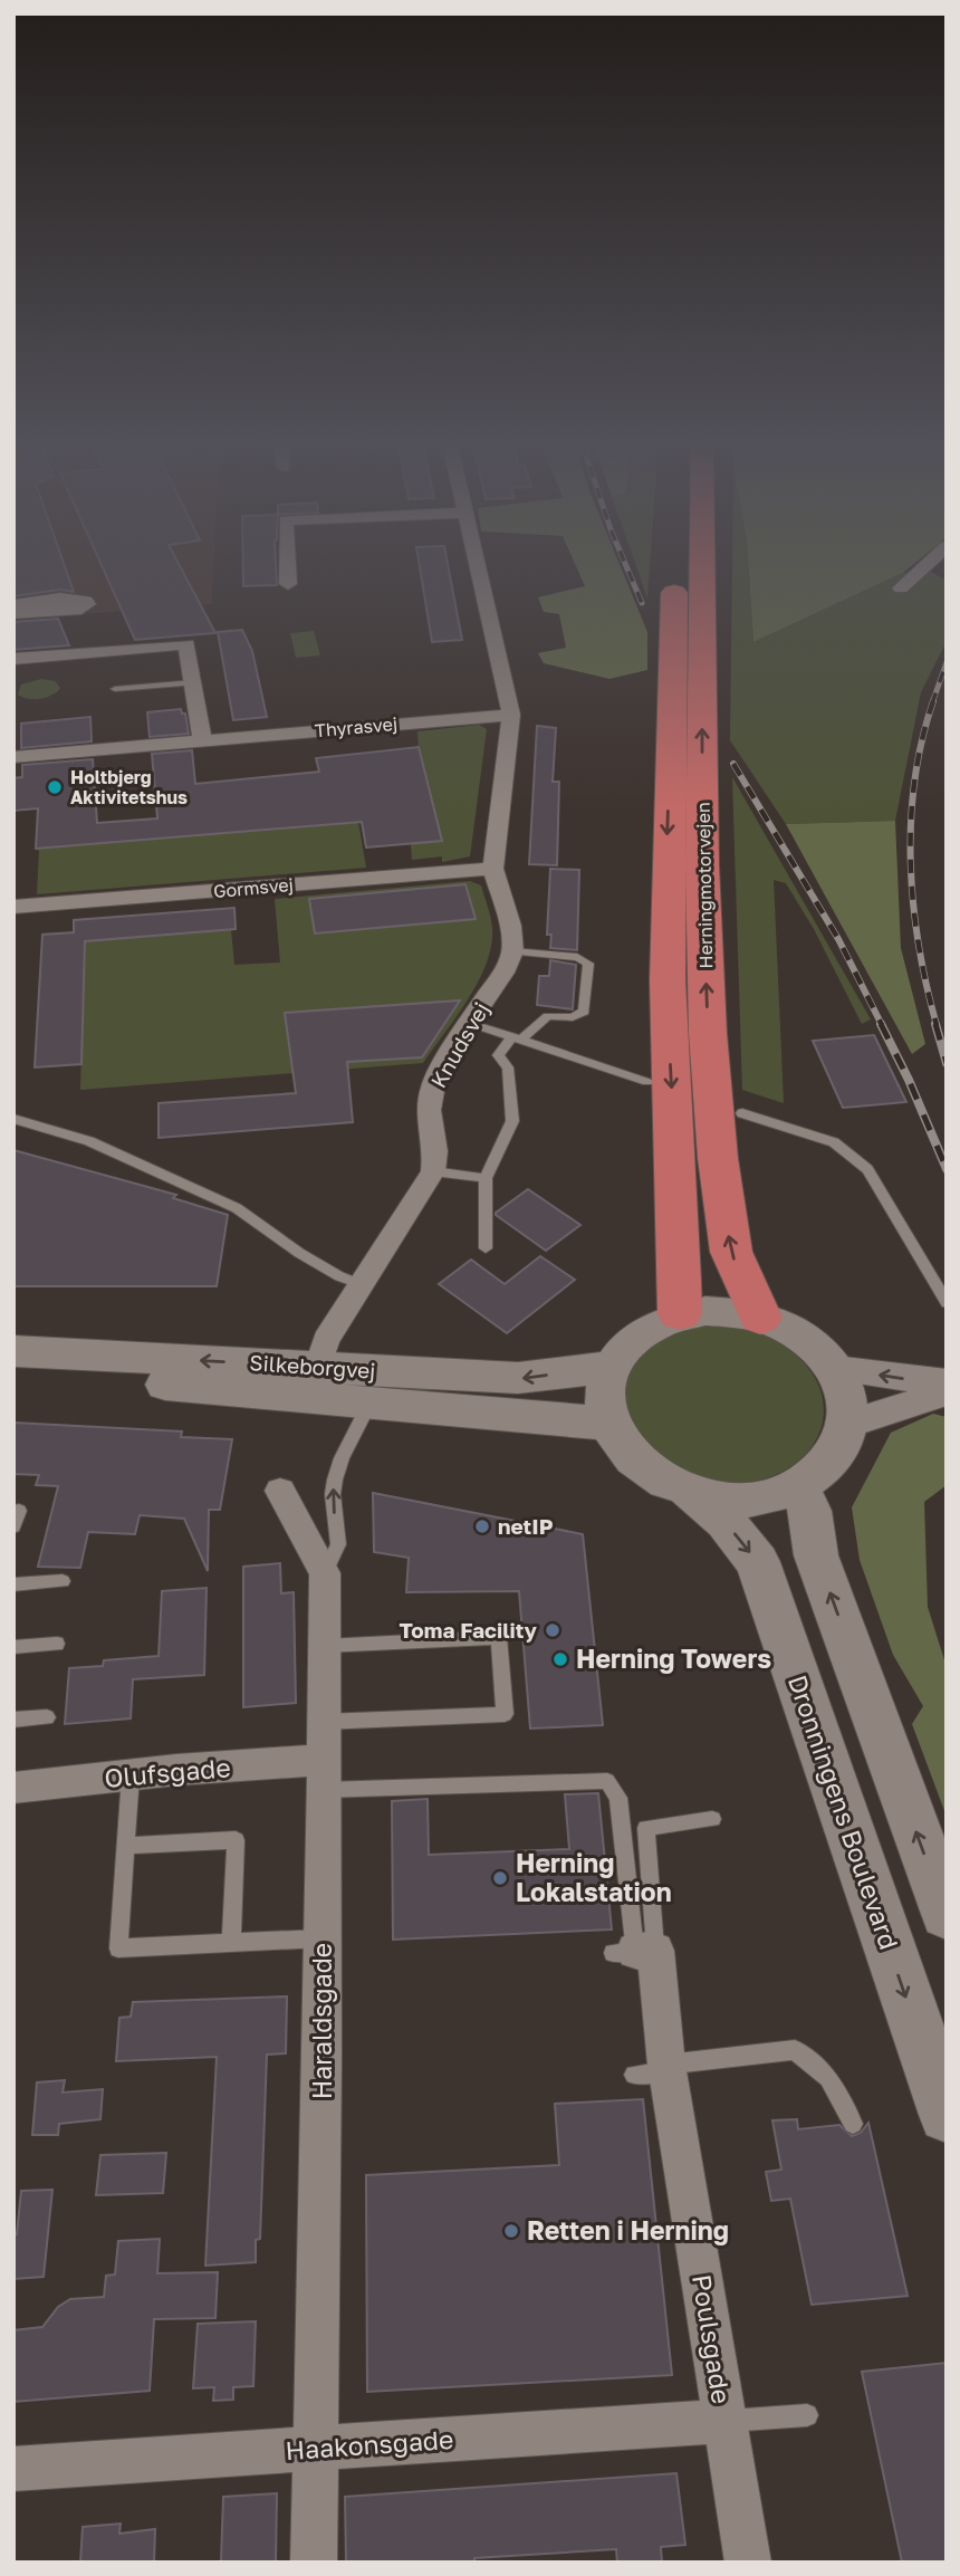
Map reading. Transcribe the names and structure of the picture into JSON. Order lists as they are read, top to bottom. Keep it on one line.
{"streets":{"highway":["Herningmotorvejen"],"main road":["Silkeborgvej","Dronningens Boulevard"],"street":["Thyrasvej","Gormsvej","Knudsvej","Olufsgade","Haraldsgade","Poulsgade","Haakonsgade"]},"crossings":[["Herningmotorvejen","Silkeborgvej"],["Herningmotorvejen","Dronningens Boulevard"],["Silkeborgvej","Dronningens Boulevard"],["Olufsgade","Haraldsgade"],["Haraldsgade","Haakonsgade"],["Poulsgade","Haakonsgade"]],"places":["Holtbjerg Aktivitetshus","netIP","Toma Facility","Herning Towers","Herning Lokalstation","Retten i Herning"]}
